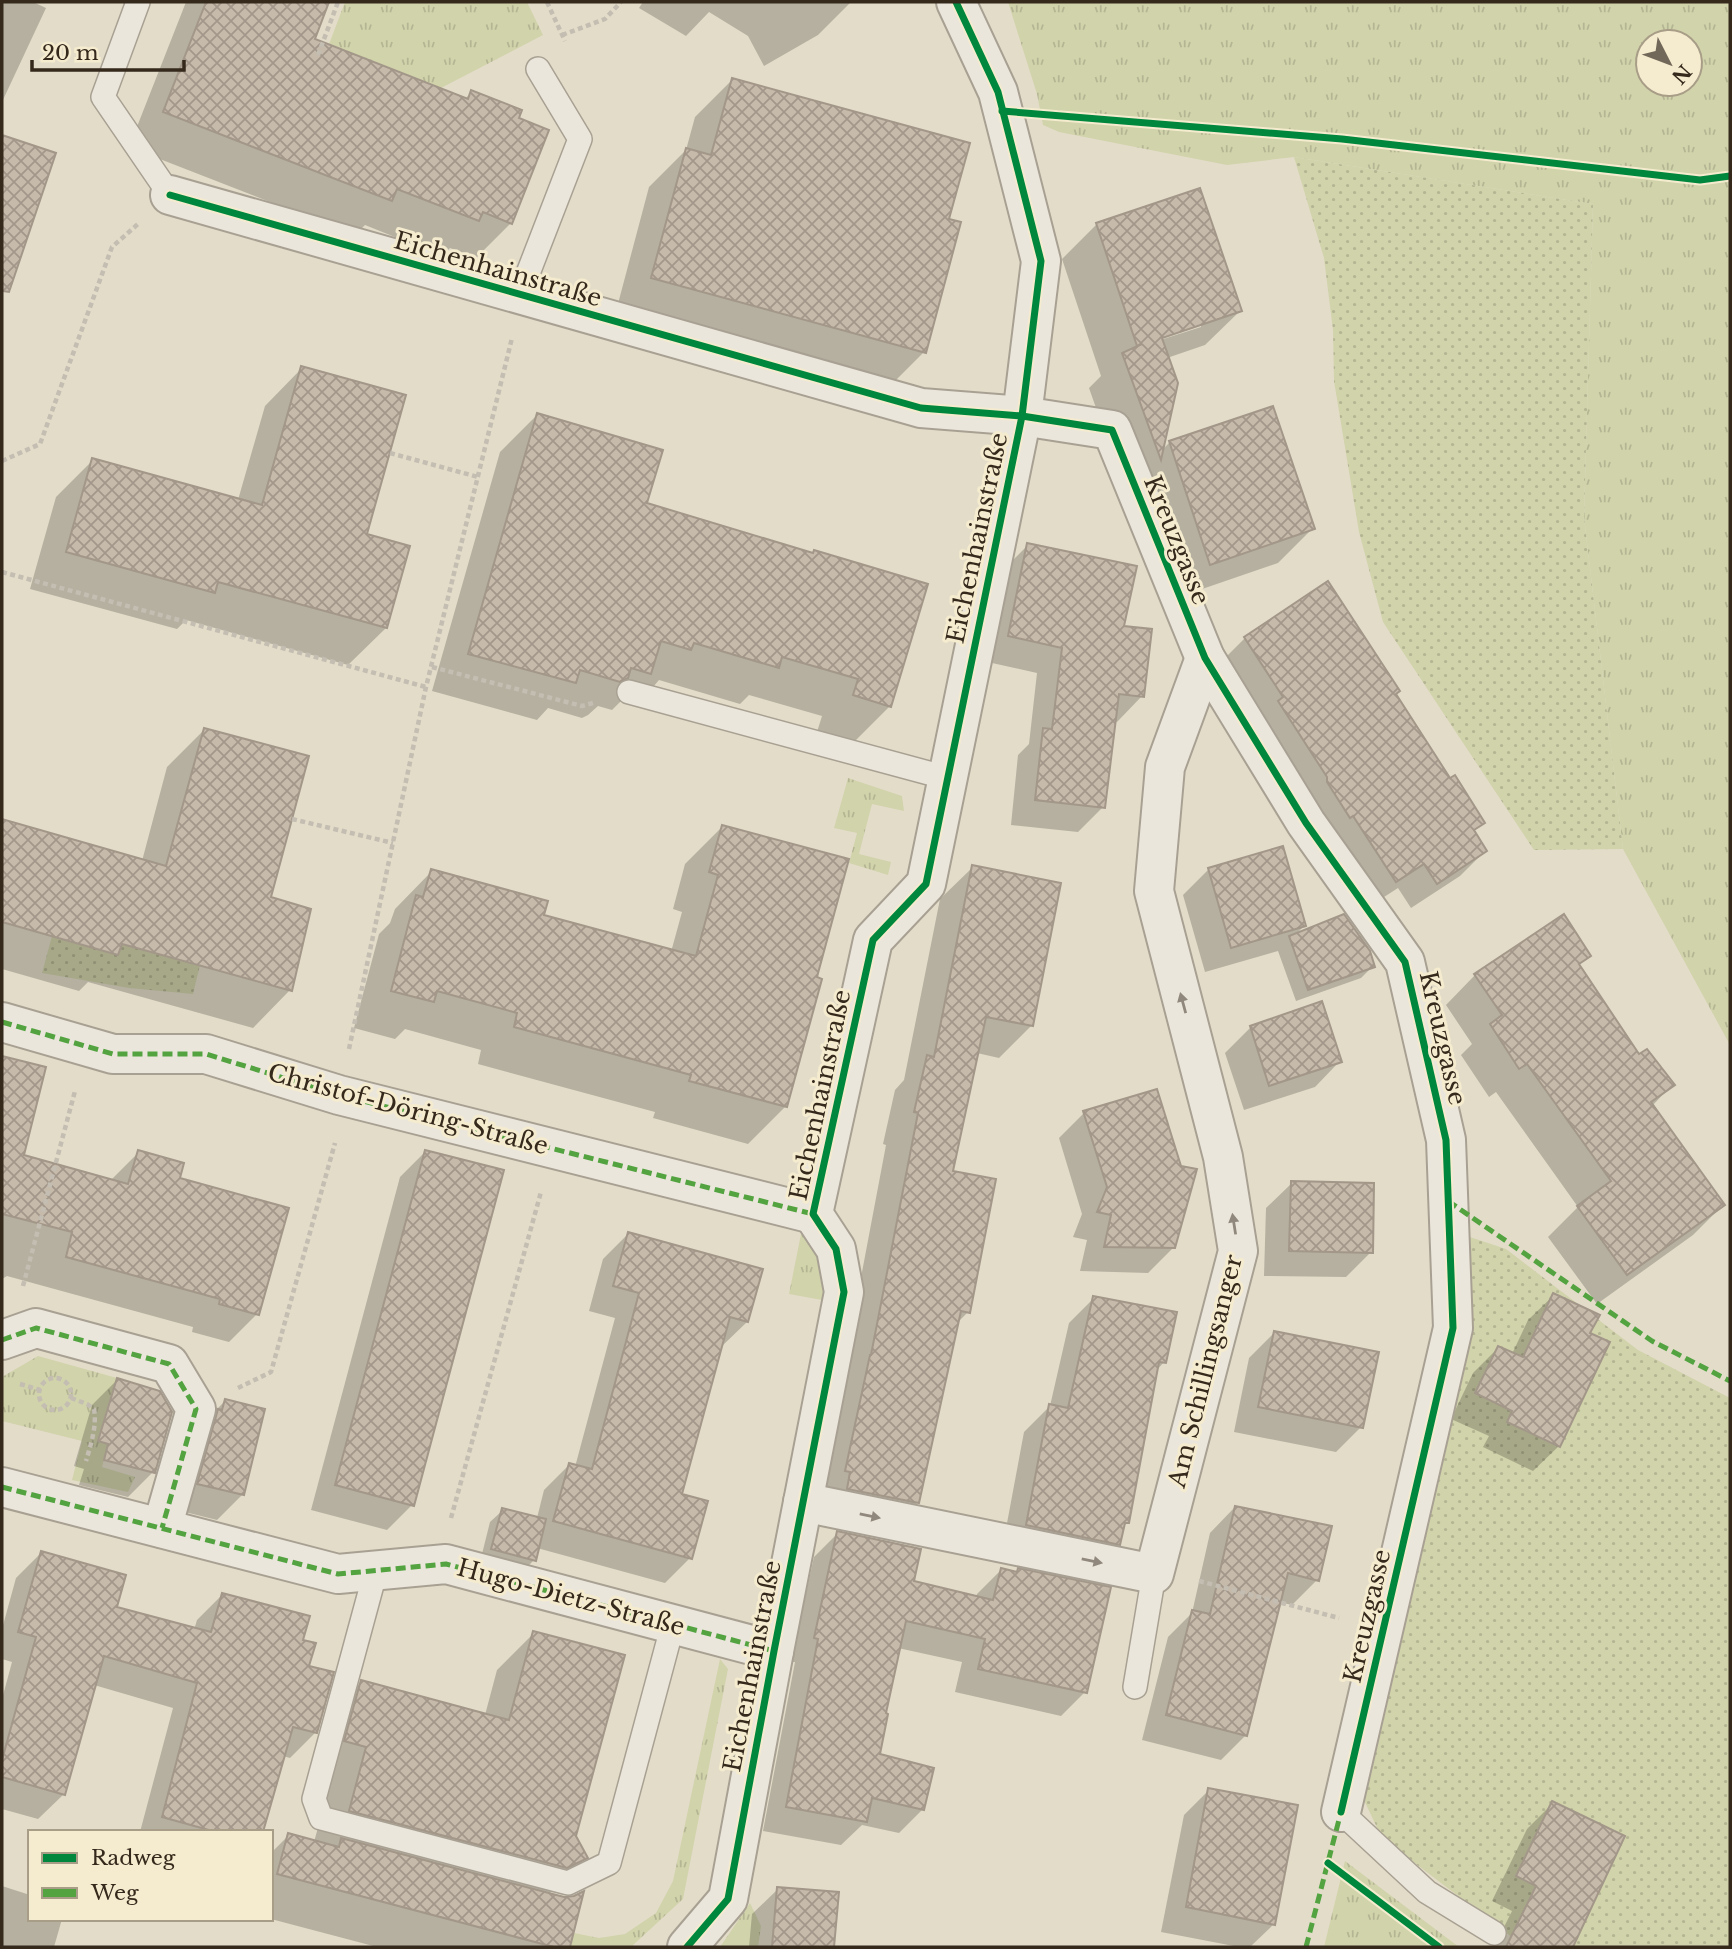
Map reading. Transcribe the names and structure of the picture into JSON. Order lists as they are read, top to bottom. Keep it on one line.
{"streets":{"street":["Eichenhainstraße","Kreuzgasse","Christof-Döring-Straße","Am Schillingsanger","Hugo-Dietz-Straße"]},"crossings":[["Eichenhainstraße","Kreuzgasse"],["Eichenhainstraße","Christof-Döring-Straße"],["Eichenhainstraße","Hugo-Dietz-Straße"],["Kreuzgasse","Am Schillingsanger"]],"one_way":["Am Schillingsanger"],"legend":["Radweg","Weg"],"scale_bar":"20 m","north":"bottom right"}
